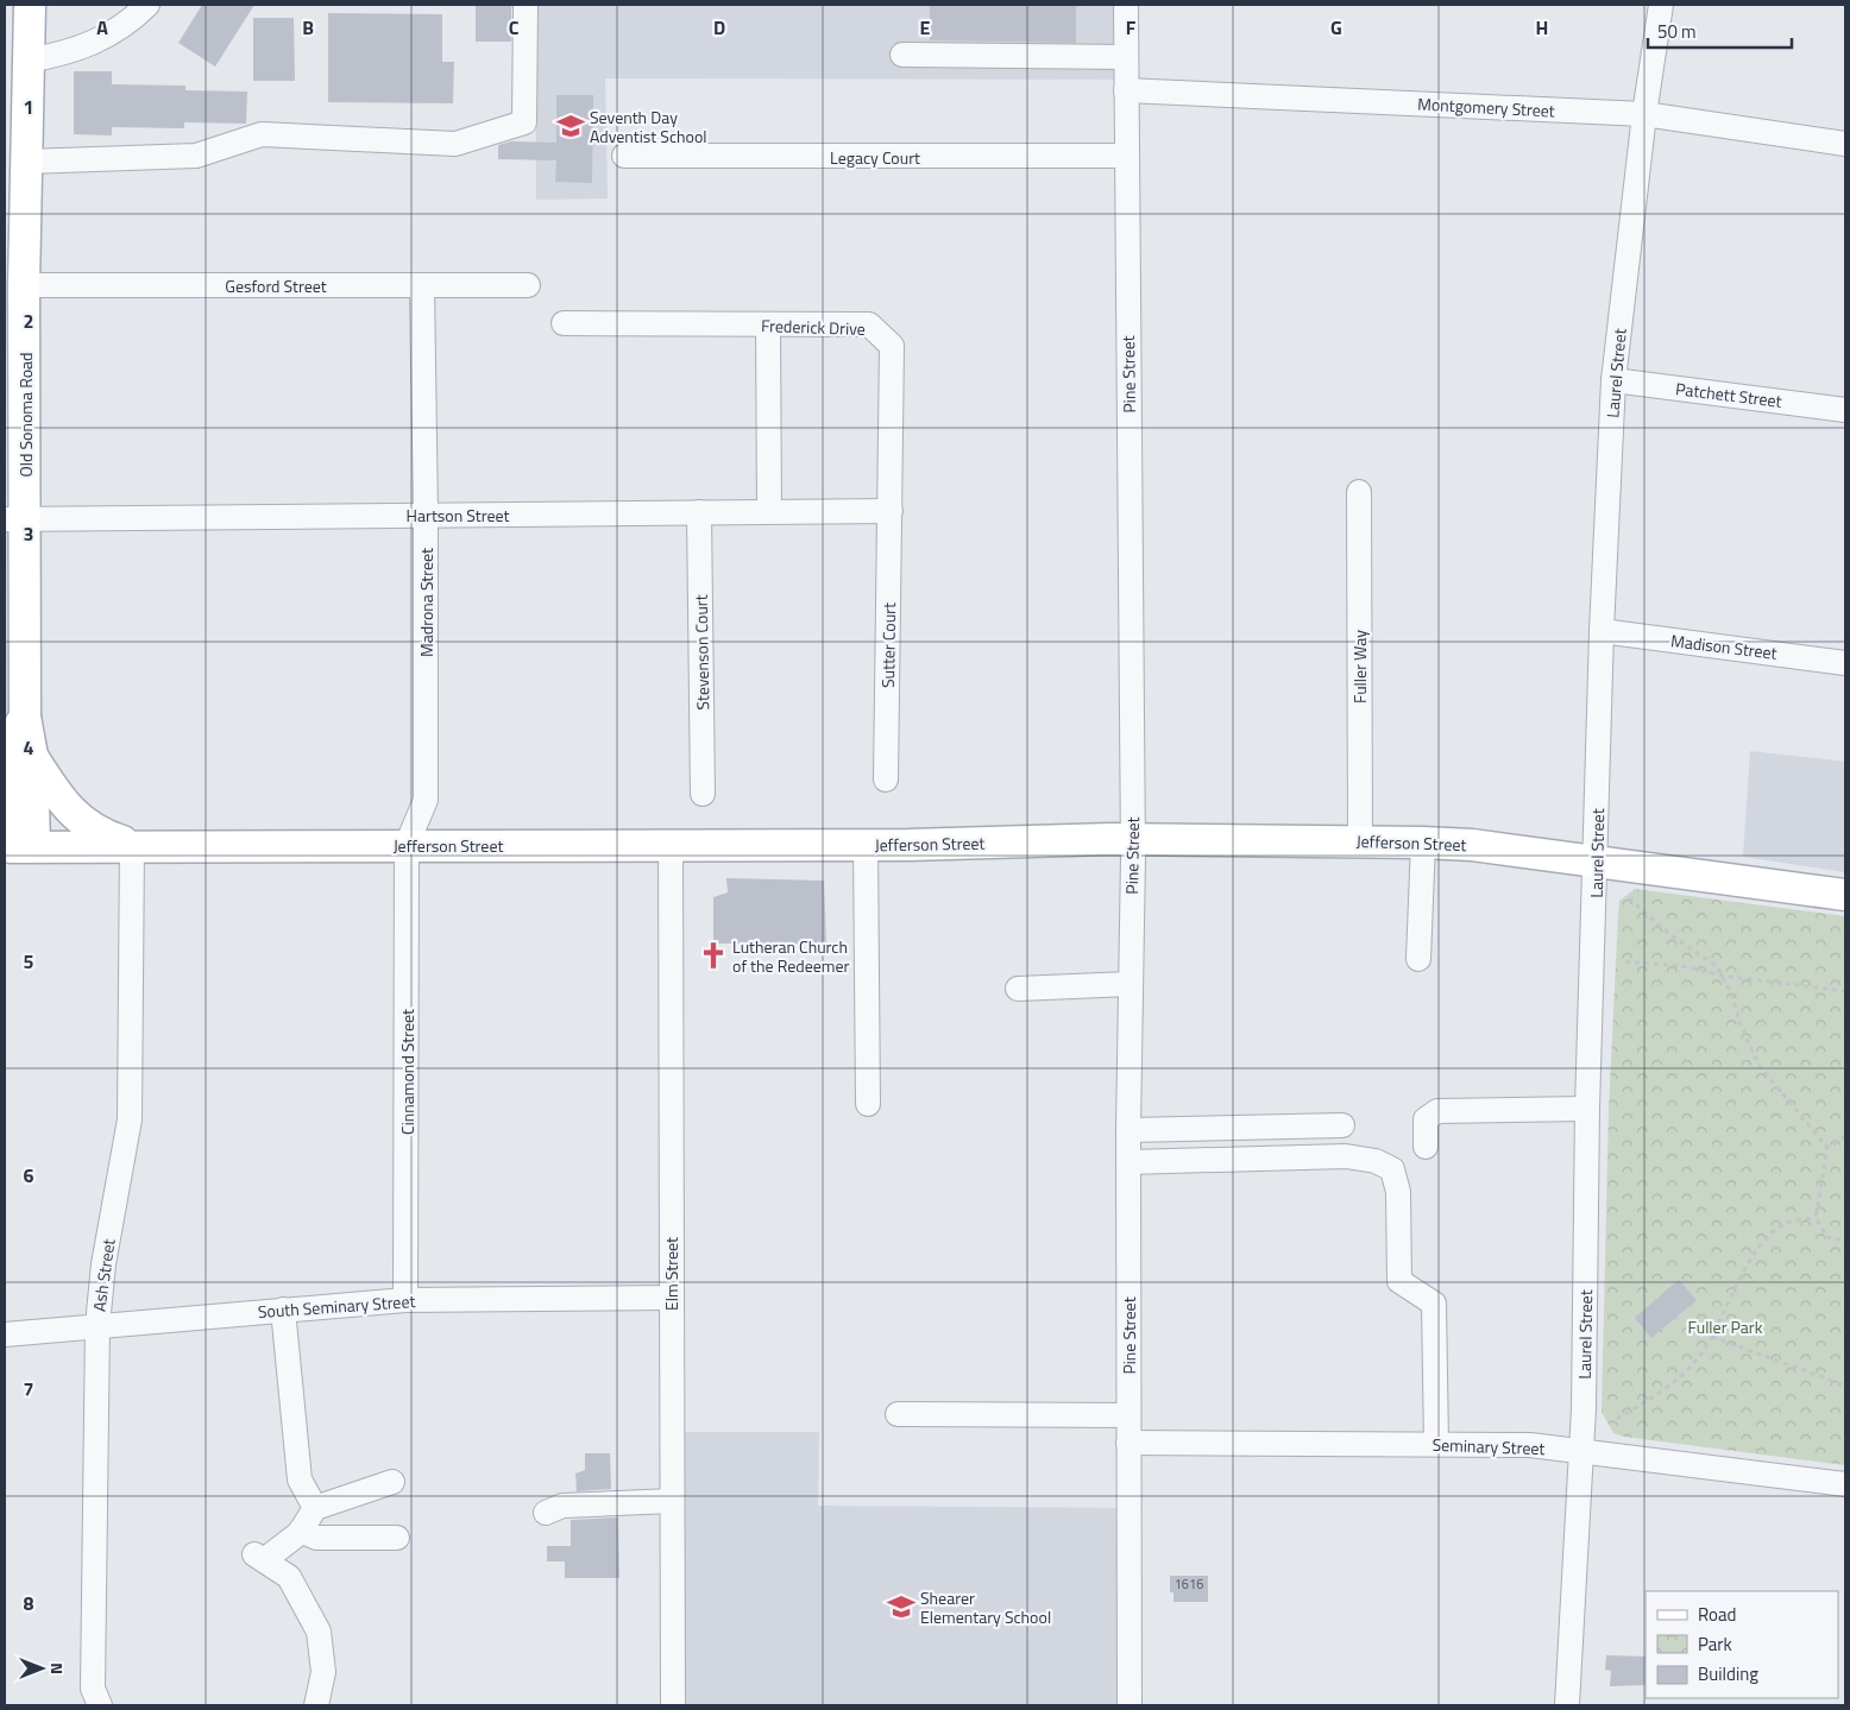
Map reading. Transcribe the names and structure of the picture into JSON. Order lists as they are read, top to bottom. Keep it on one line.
{"streets":{"main road":["Old Sonoma Road","Jefferson Street"],"street":["Montgomery Street","Legacy Court","Gesford Street","Frederick Drive","Laurel Street","Pine Street","Patchett Street","Hartson Street","Madrona Street","Sutter Court","Madison Street","Stevenson Court","Fuller Way","Cinnamond Street","Elm Street","Ash Street","South Seminary Street","Seminary Street"]},"crossings":[["Montgomery Street","Laurel Street"],["Montgomery Street","Pine Street"],["Legacy Court","Pine Street"],["Gesford Street","Old Sonoma Road"],["Gesford Street","Madrona Street"],["Frederick Drive","Hartson Street"],["Frederick Drive","Sutter Court"],["Laurel Street","Patchett Street"],["Laurel Street","Madison Street"],["Laurel Street","Jefferson Street"],["Laurel Street","Seminary Street"],["Pine Street","Jefferson Street"],["Pine Street","Seminary Street"],["Old Sonoma Road","Hartson Street"],["Old Sonoma Road","Jefferson Street"],["Hartson Street","Madrona Street"],["Hartson Street","Sutter Court"],["Hartson Street","Stevenson Court"],["Madrona Street","Jefferson Street"],["Madrona Street","Cinnamond Street"],["Fuller Way","Jefferson Street"],["Jefferson Street","Cinnamond Street"],["Jefferson Street","Elm Street"],["Jefferson Street","Ash Street"],["Cinnamond Street","South Seminary Street"],["Elm Street","South Seminary Street"],["Ash Street","South Seminary Street"]],"parks":["Fuller Park"],"places":{"school or university":["Seventh Day Adventist School","Shearer Elementary School"],"church":["Lutheran Church of the Redeemer"]},"house_numbers":["1616"],"legend":["Road","Park","Building"],"scale_bar":"50 m","north":"right","grid":{"columns":["A","B","C","D","E","F","G","H"],"rows":["1","2","3","4","5","6","7","8"]}}
